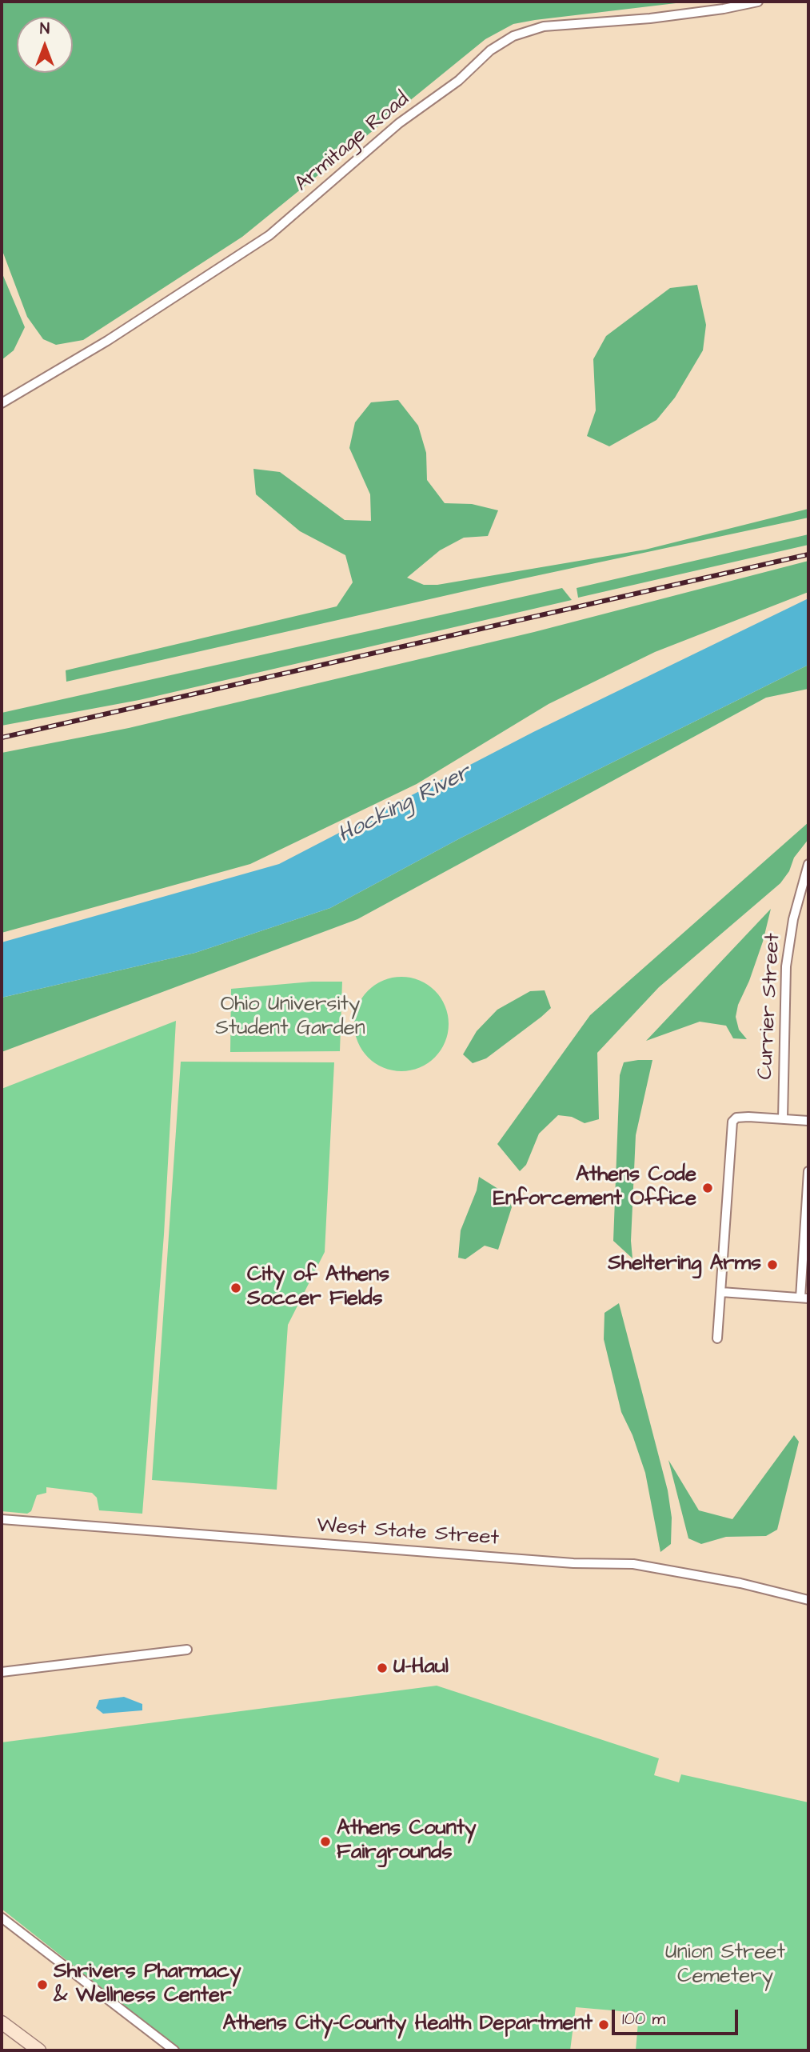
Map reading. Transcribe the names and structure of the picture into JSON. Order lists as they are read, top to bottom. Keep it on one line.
{"streets":{"street":["Armitage Road","Currier Street","West State Street"]},"water":["Hocking River"],"parks":["Ohio University Student Garden","Union Street Cemetery"],"places":["Athens Code Enforcement Office","Sheltering Arms","City of Athens Soccer Fields","U-Haul","Athens County Fairgrounds","Shrivers Pharmacy & Wellness Center","Athens City-County Health Department"],"scale_bar":"100 m","north":"top"}
